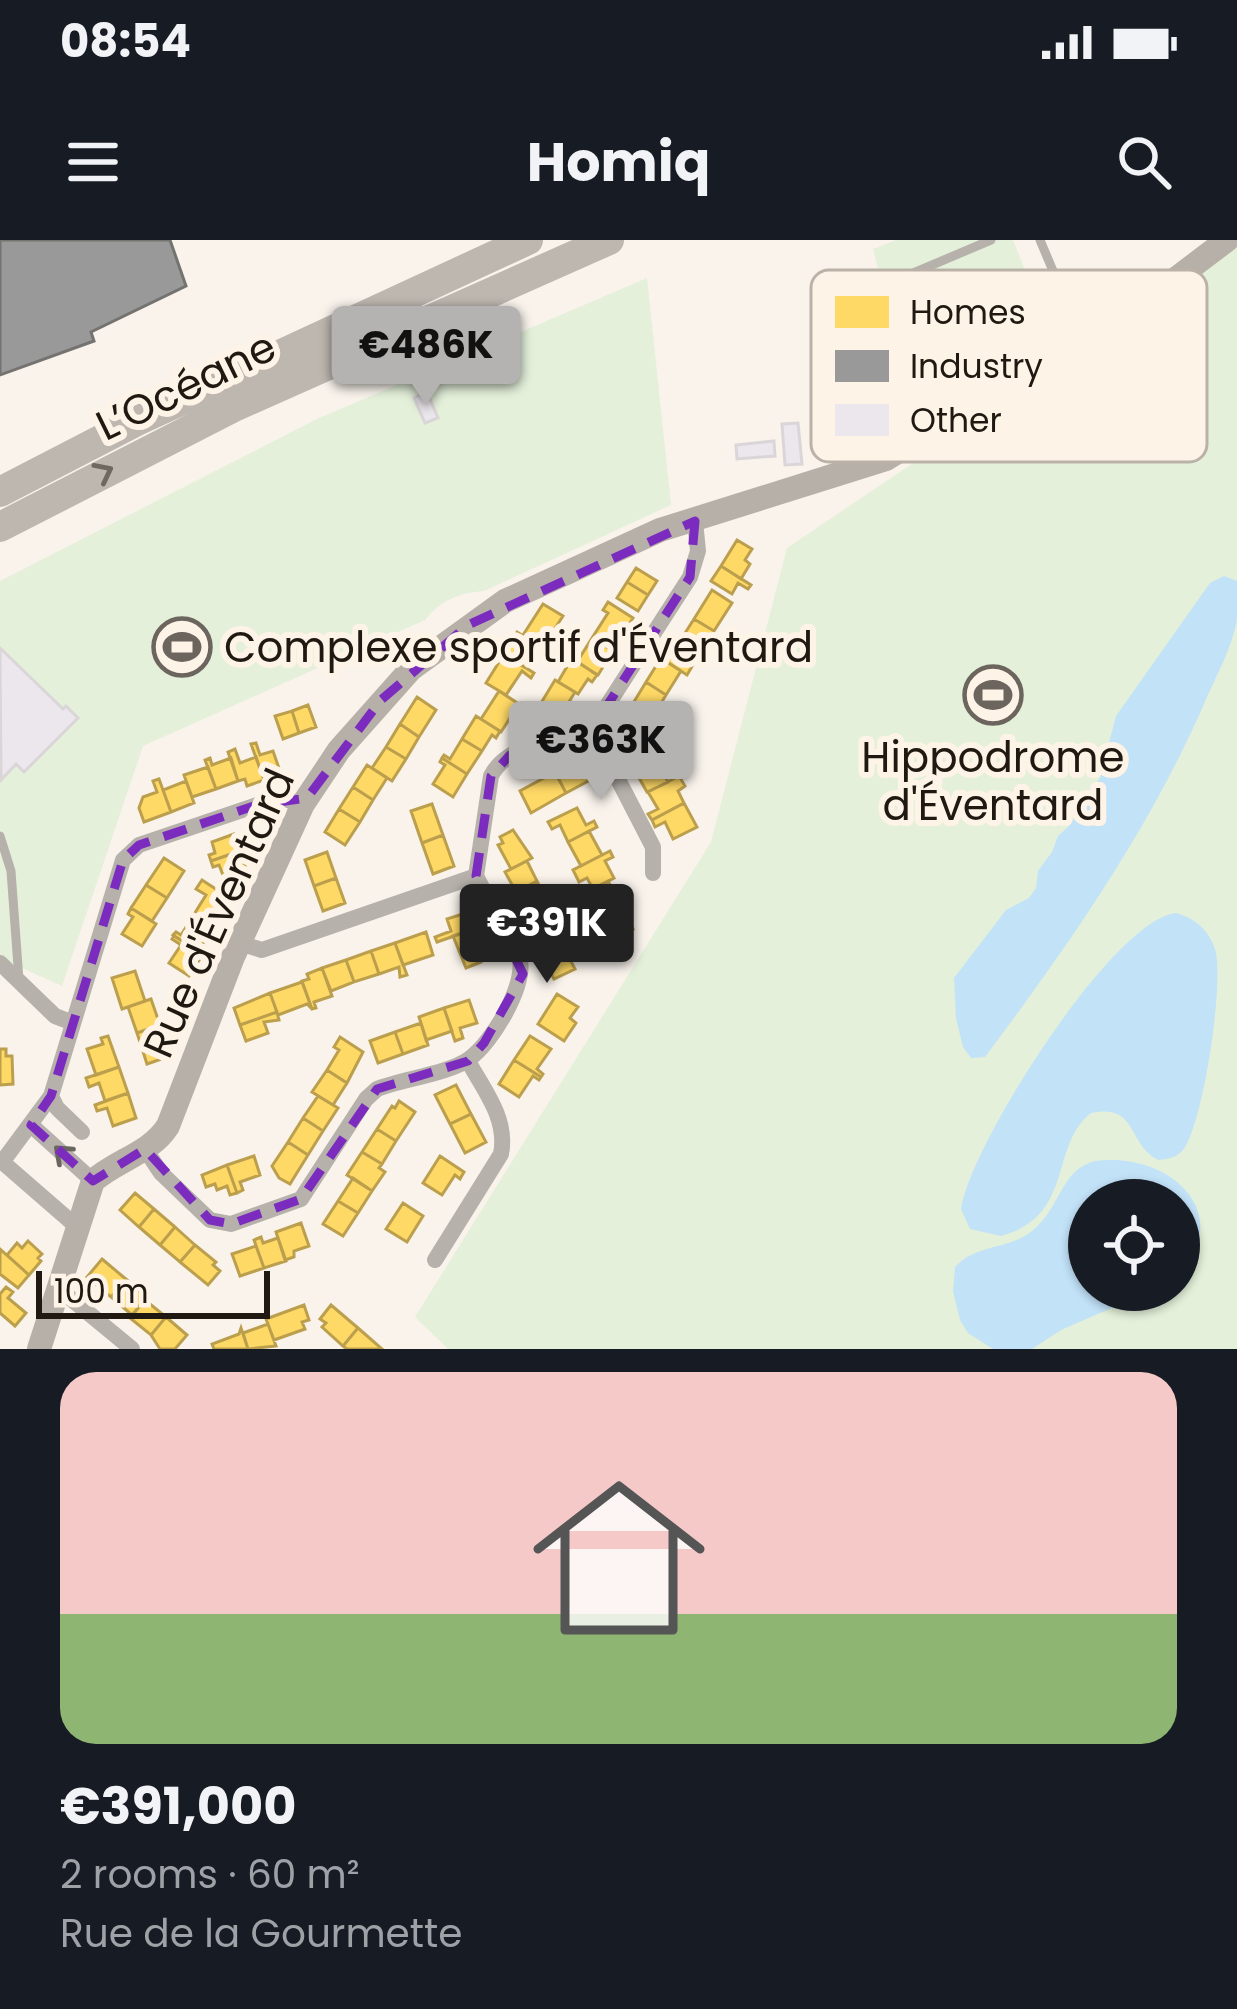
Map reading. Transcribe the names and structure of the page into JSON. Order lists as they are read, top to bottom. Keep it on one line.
{"streets":{"highway":["L’Océane"],"street":["Rue d'Éventard"]},"places":{"sports":["Complexe sportif d'Éventard","Hippodrome d'Éventard"]},"legend":["Homes","Industry","Other"],"scale_bar":"100 m","page":{"status":"08:54","header":"Homiq","price":["€486K","€363K","€391K"],"scale":"100 m","list":[{"name":"€391,000","note":"2 rooms · 60 m² · Rue de la Gourmette"}]}}
